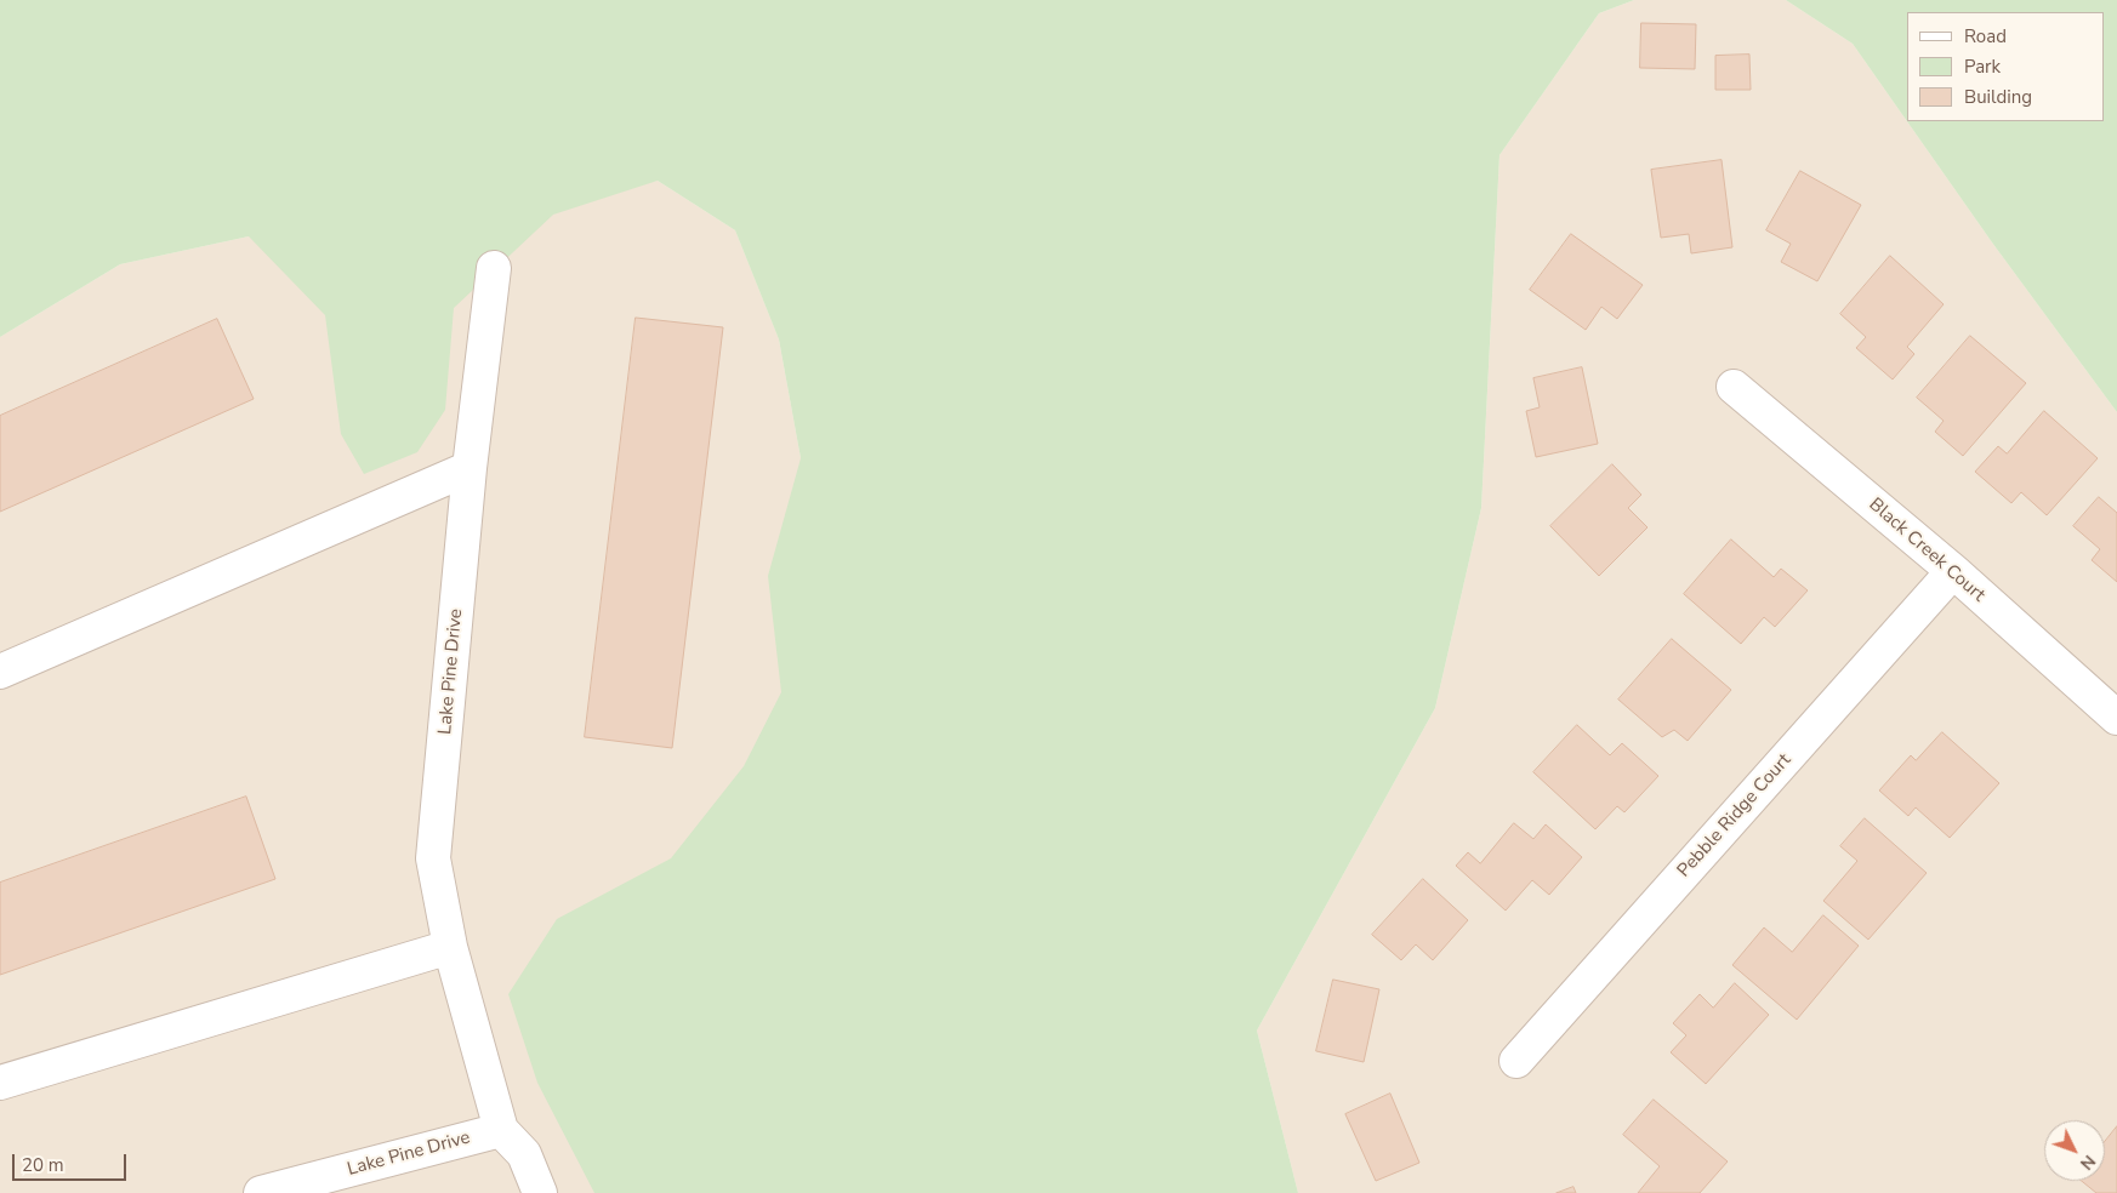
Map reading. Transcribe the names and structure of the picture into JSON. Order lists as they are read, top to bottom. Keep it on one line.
{"streets":{"street":["Black Creek Court","Lake Pine Drive","Pebble Ridge Court"]},"crossings":[["Black Creek Court","Pebble Ridge Court"]],"legend":["Road","Park","Building"],"scale_bar":"20 m","north":"bottom right"}
